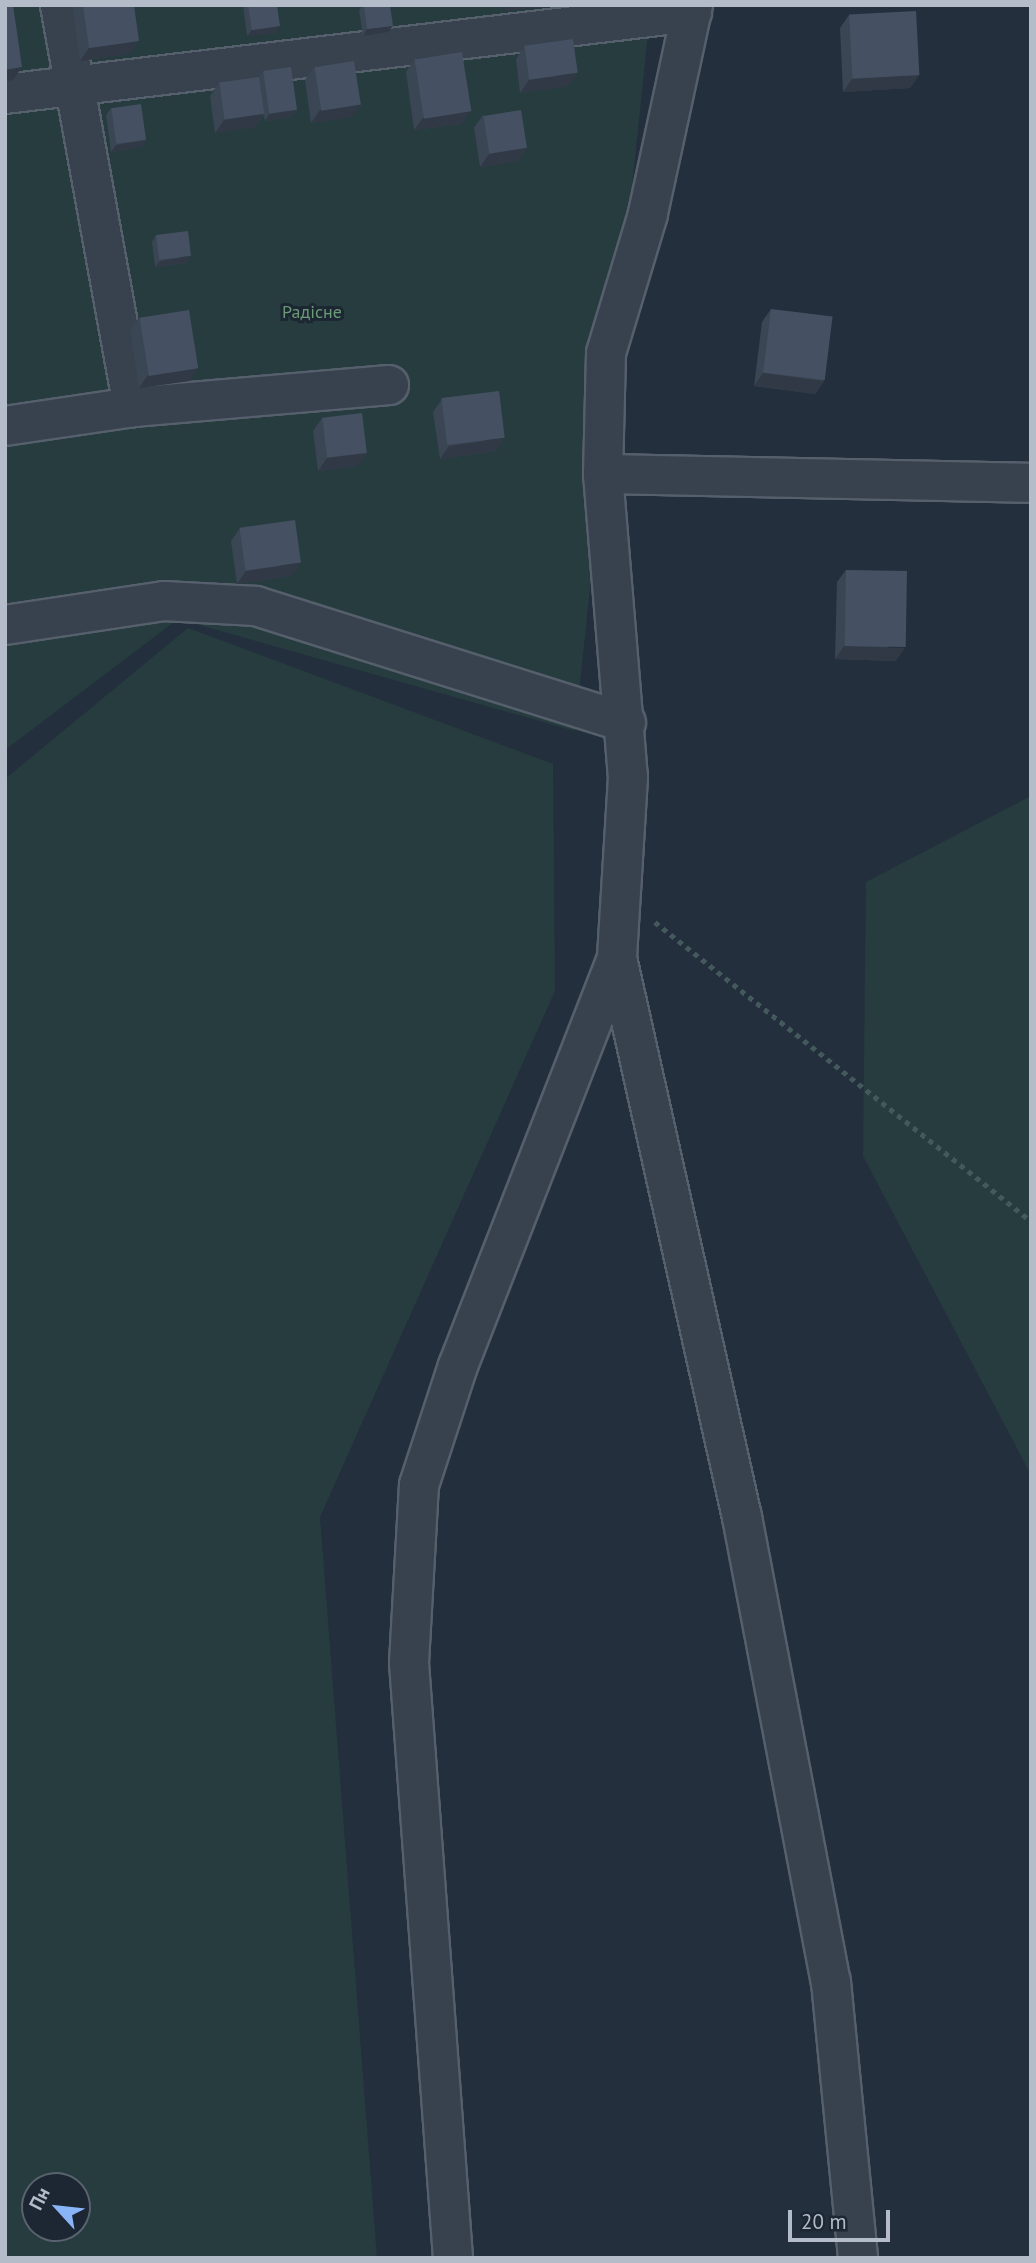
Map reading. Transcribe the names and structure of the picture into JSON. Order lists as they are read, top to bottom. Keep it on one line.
{"parks":["Радісне"],"scale_bar":"20 m","north":"top left"}
